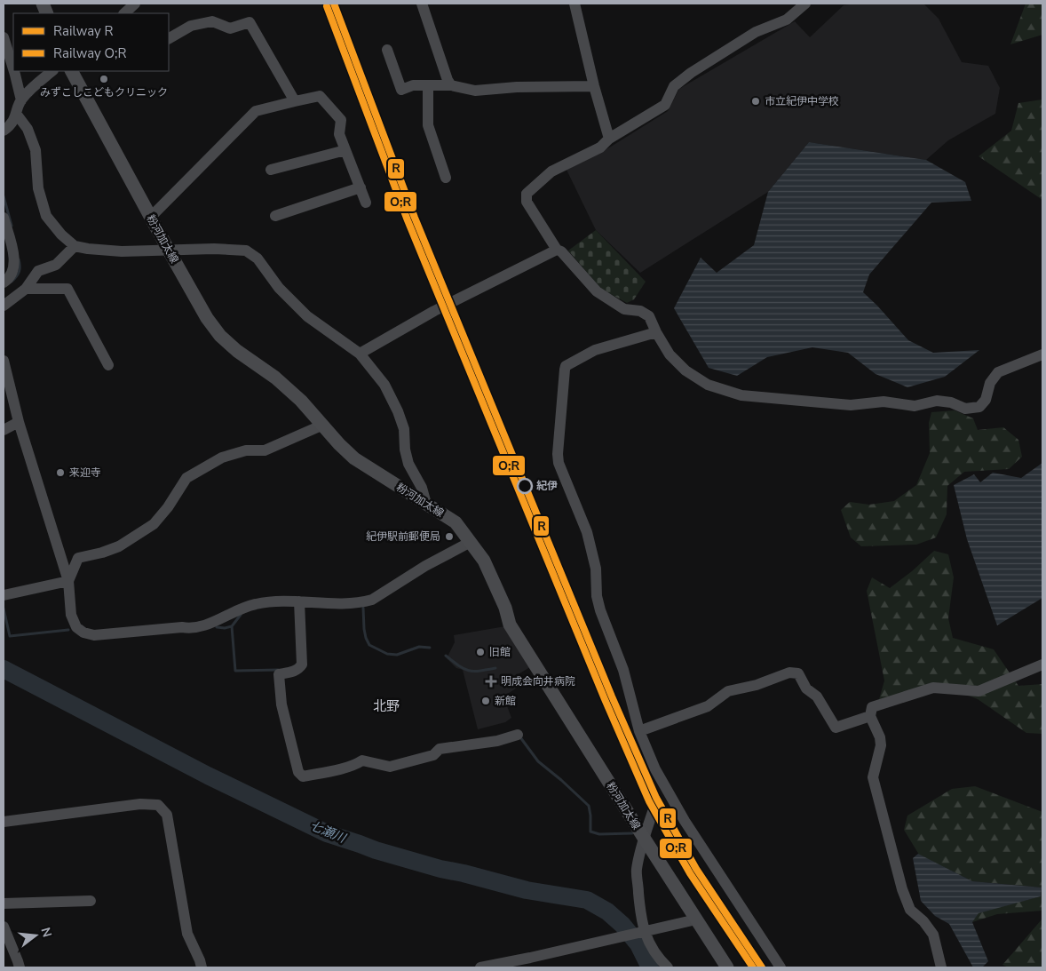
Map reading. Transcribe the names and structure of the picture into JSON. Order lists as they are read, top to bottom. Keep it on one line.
{"streets":{"main road":["粉河加太線"]},"districts":["北野"],"water":["七瀬川"],"places":{"other":["みずこしこどもクリニック","市立紀伊中学校","来迎寺","紀伊","紀伊駅前郵便局","旧館","新館"],"health":["明成会向井病院"]},"lines":["rail line R","rail line O;R"],"legend":["Railway R","Railway O;R"],"north":"right"}
